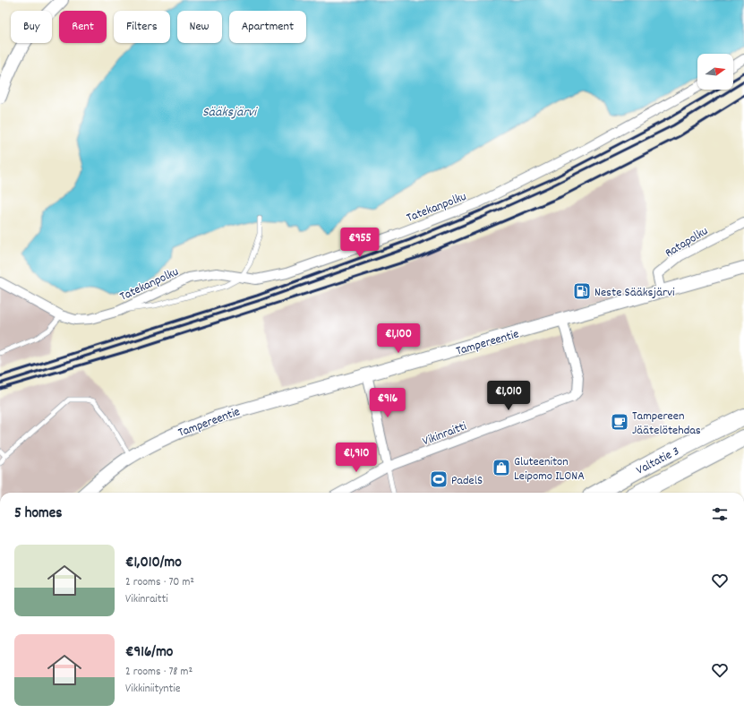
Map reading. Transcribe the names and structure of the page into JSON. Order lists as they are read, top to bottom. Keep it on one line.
{"streets":{"highway":["Valtatie 3"],"main road":["Tampereentie"],"street":["Tatekanpolku","Ratapolku","Vikinraitti"]},"crossings":[["Ratapolku","Tampereentie"],["Tampereentie","Vikinraitti"]],"water":["Sääksjärvi"],"places":{"fuel station":["Neste Sääksjärvi"],"cafe":["Tampereen Jäätelötehdas"],"shop":["Gluteeniton Leipomo ILONA"],"sports":["PadelS"]},"north":"right","page":{"chip":["Buy","Rent","Filters","New","Apartment"],"price":["€955","€1,100","€1,010","€916","€1,910"],"heading":"5 homes","list":[{"name":"€1,010/mo","note":"2 rooms · 70 m² · Vikinraitti"},{"name":"€916/mo","note":"2 rooms · 78 m² · Vikkiniityntie"}]}}
